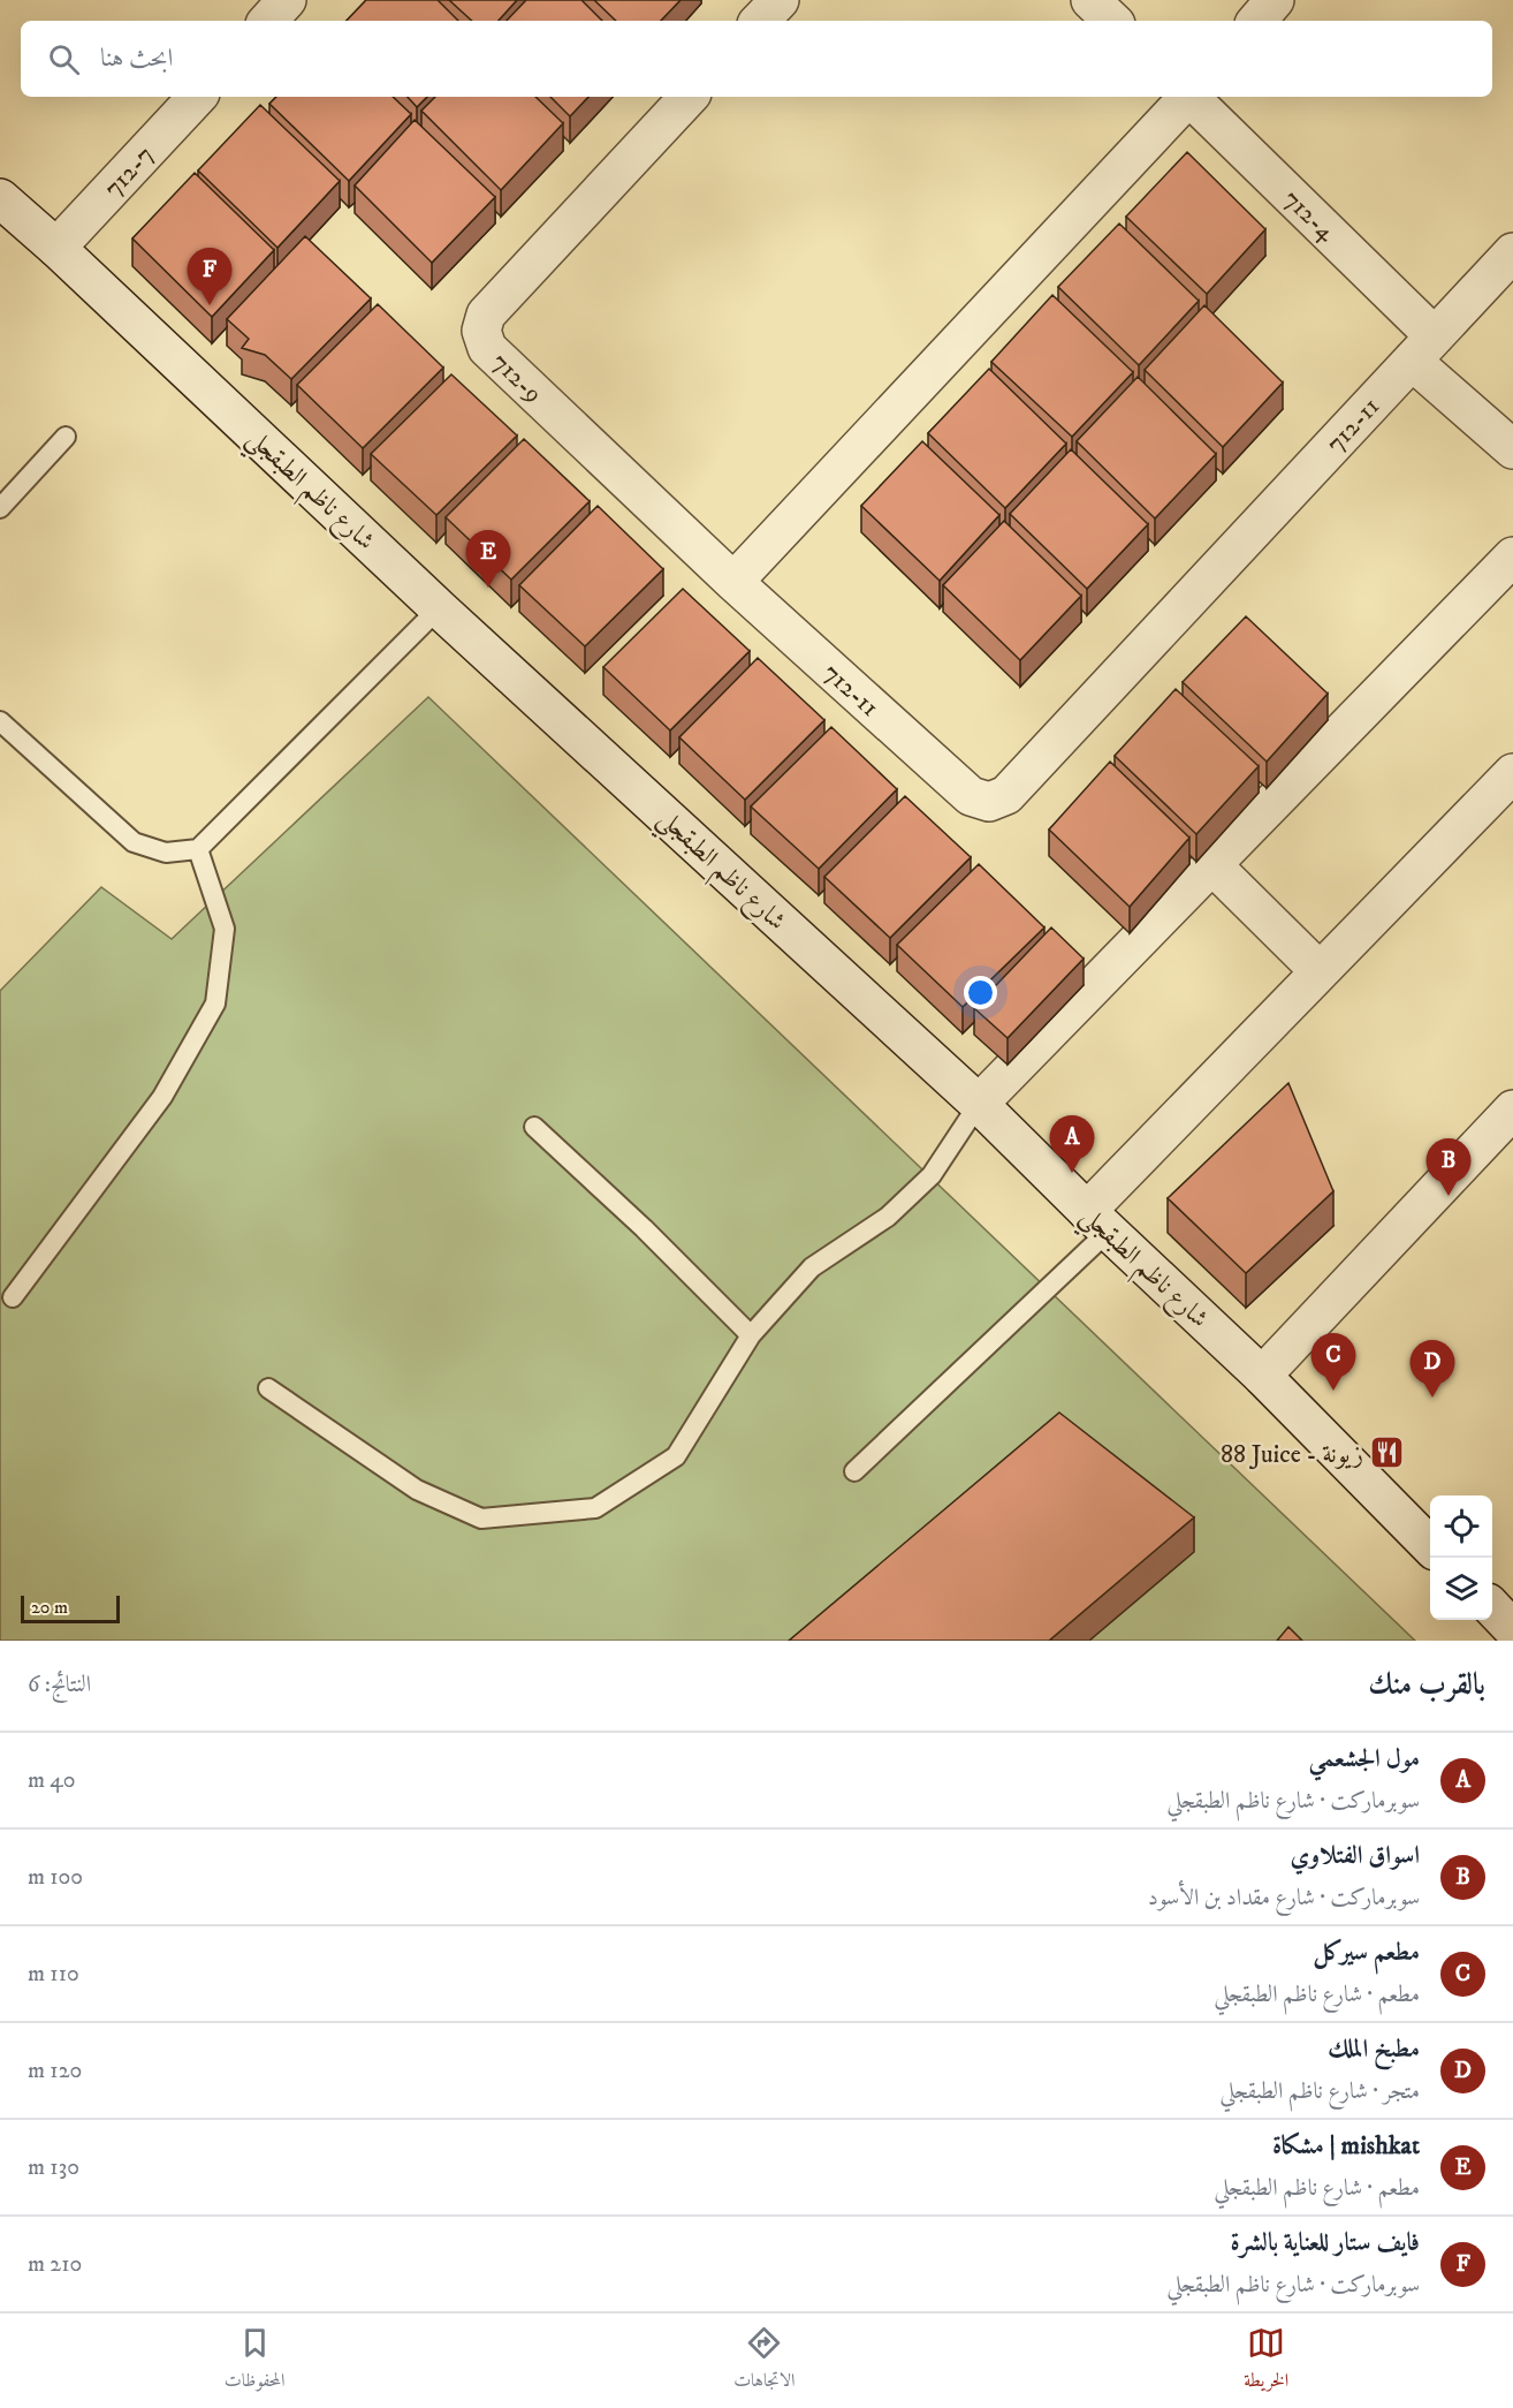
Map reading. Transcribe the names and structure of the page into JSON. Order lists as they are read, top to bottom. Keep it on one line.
{"streets":{"street":["712-7","712-4","712-9","712-11","شارع ناظم الطبقجلي"]},"crossings":[["712-7","شارع ناظم الطبقجلي"],["712-4","712-11"],["712-9","712-11"]],"places":{"restaurant":["88 Juice - زيونة"]},"scale_bar":"20 m","page":{"search":"ابحث هنا","pins":["F","E","A","B","C","D"],"scale":"20 m","heading":["بالقرب منك","النتائج: 6"],"list":[{"mark":"A","name":"مول الجشعمي","note":"سوبرماركت · شارع ناظم الطبقجلي","value":"40 m"},{"mark":"B","name":"اسواق الفتلاوي","note":"سوبرماركت · شارع مقداد بن الأسود","value":"100 m"},{"mark":"C","name":"مطعم سيركل","note":"مطعم · شارع ناظم الطبقجلي","value":"110 m"},{"mark":"D","name":"مطبخ الملك","note":"متجر · شارع ناظم الطبقجلي","value":"120 m"},{"mark":"E","name":"mishkat | مشكاة","note":"مطعم · شارع ناظم الطبقجلي","value":"130 m"},{"mark":"F","name":"فايف ستار للعناية بالشرة","note":"سوبرماركت · شارع ناظم الطبقجلي","value":"210 m"}],"nav":["الخريطة","الاتجاهات","المحفوظات"]}}
